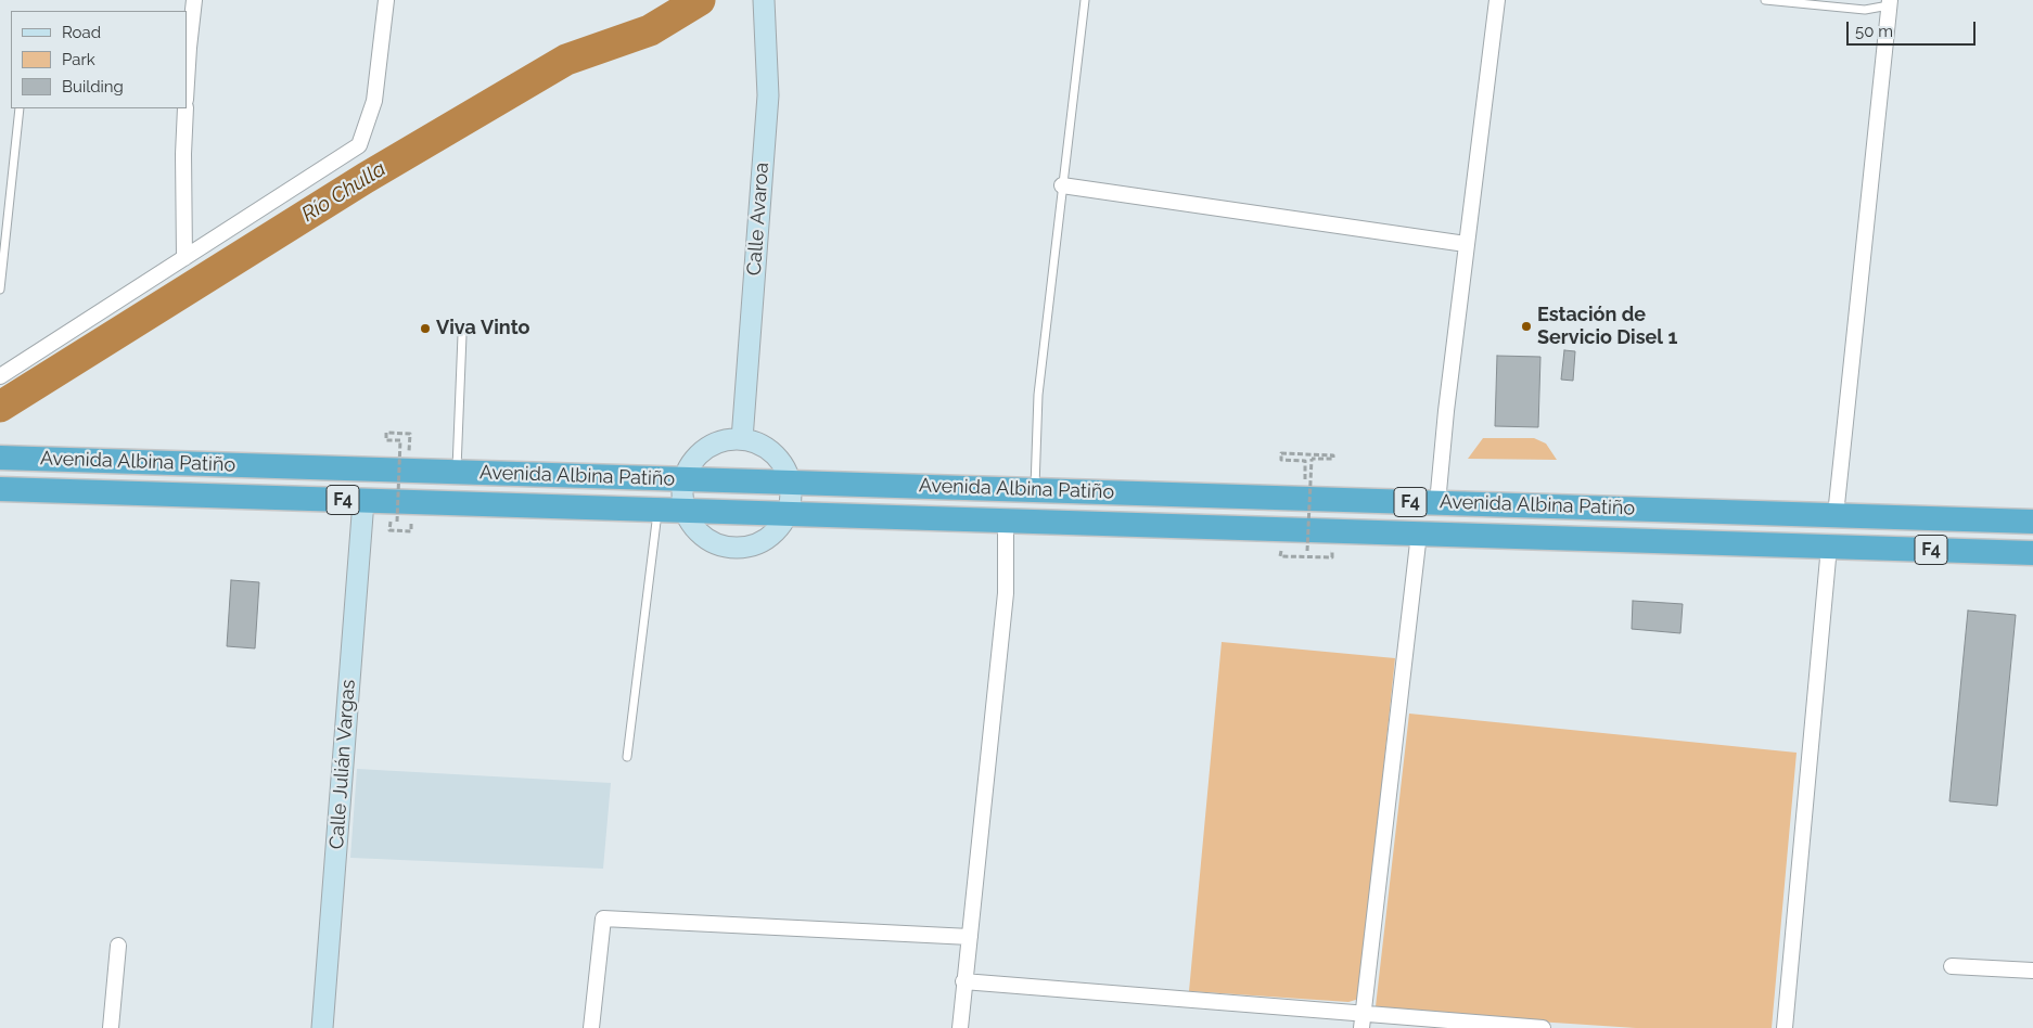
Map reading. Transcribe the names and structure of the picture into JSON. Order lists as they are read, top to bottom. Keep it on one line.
{"streets":{"highway":["Avenida Albina Patiño","F4"],"main road":["Calle Avaroa","Calle Julián Vargas"]},"crossings":[["Avenida Albina Patiño","Calle Julián Vargas"]],"water":["Río Chulla"],"places":["Estación de Servicio Disel 1","Viva Vinto"],"legend":["Road","Park","Building"],"scale_bar":"50 m"}
